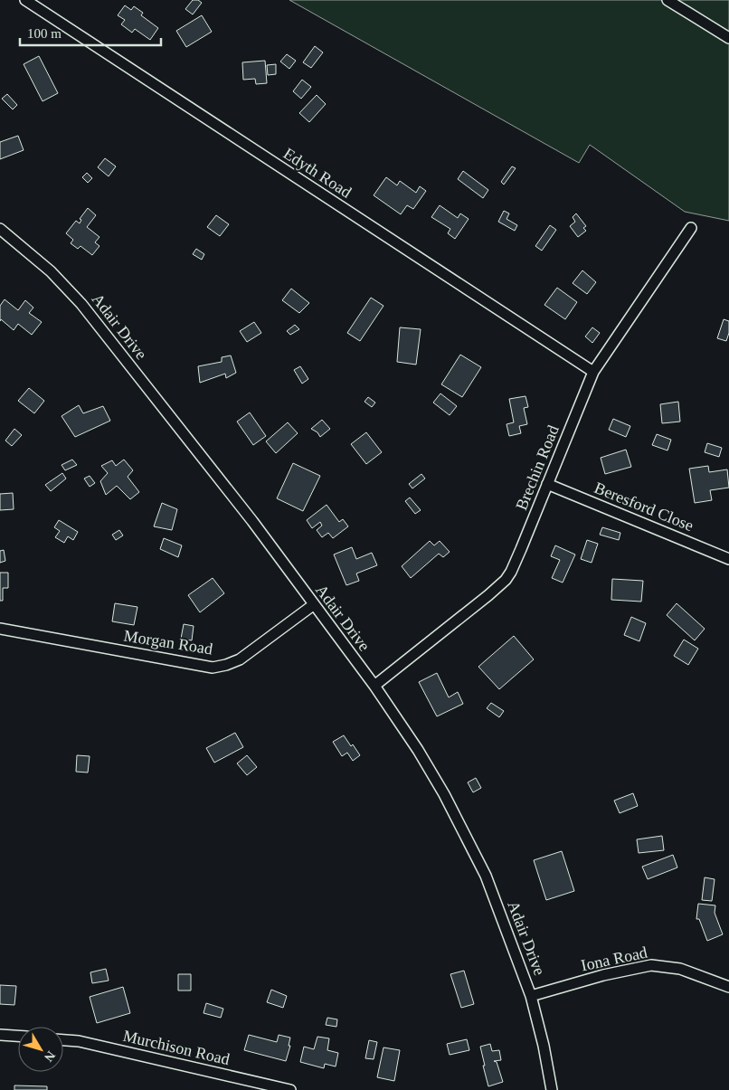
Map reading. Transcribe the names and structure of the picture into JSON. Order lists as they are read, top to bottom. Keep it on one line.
{"streets":{"street":["Edyth Road","Adair Drive","Brechin Road","Beresford Close","Morgan Road","Iona Road","Murchison Road"]},"crossings":[["Edyth Road","Brechin Road"],["Adair Drive","Brechin Road"],["Adair Drive","Morgan Road"],["Adair Drive","Iona Road"],["Brechin Road","Beresford Close"]],"scale_bar":"100 m","north":"bottom right"}
